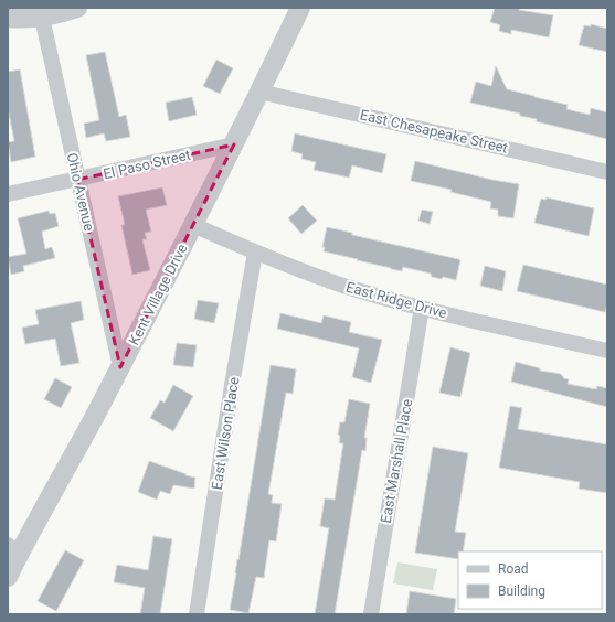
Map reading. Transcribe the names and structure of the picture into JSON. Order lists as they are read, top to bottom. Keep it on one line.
{"streets":{"street":["East Chesapeake Street","El Paso Street","Ohio Avenue","Kent Village Drive","East Ridge Drive","East Wilson Place","East Marshall Place"]},"crossings":[["East Chesapeake Street","Kent Village Drive"],["El Paso Street","Ohio Avenue"],["El Paso Street","Kent Village Drive"],["Ohio Avenue","Kent Village Drive"],["Kent Village Drive","East Ridge Drive"],["East Ridge Drive","East Wilson Place"],["East Ridge Drive","East Marshall Place"]],"legend":["Road","Building"]}
